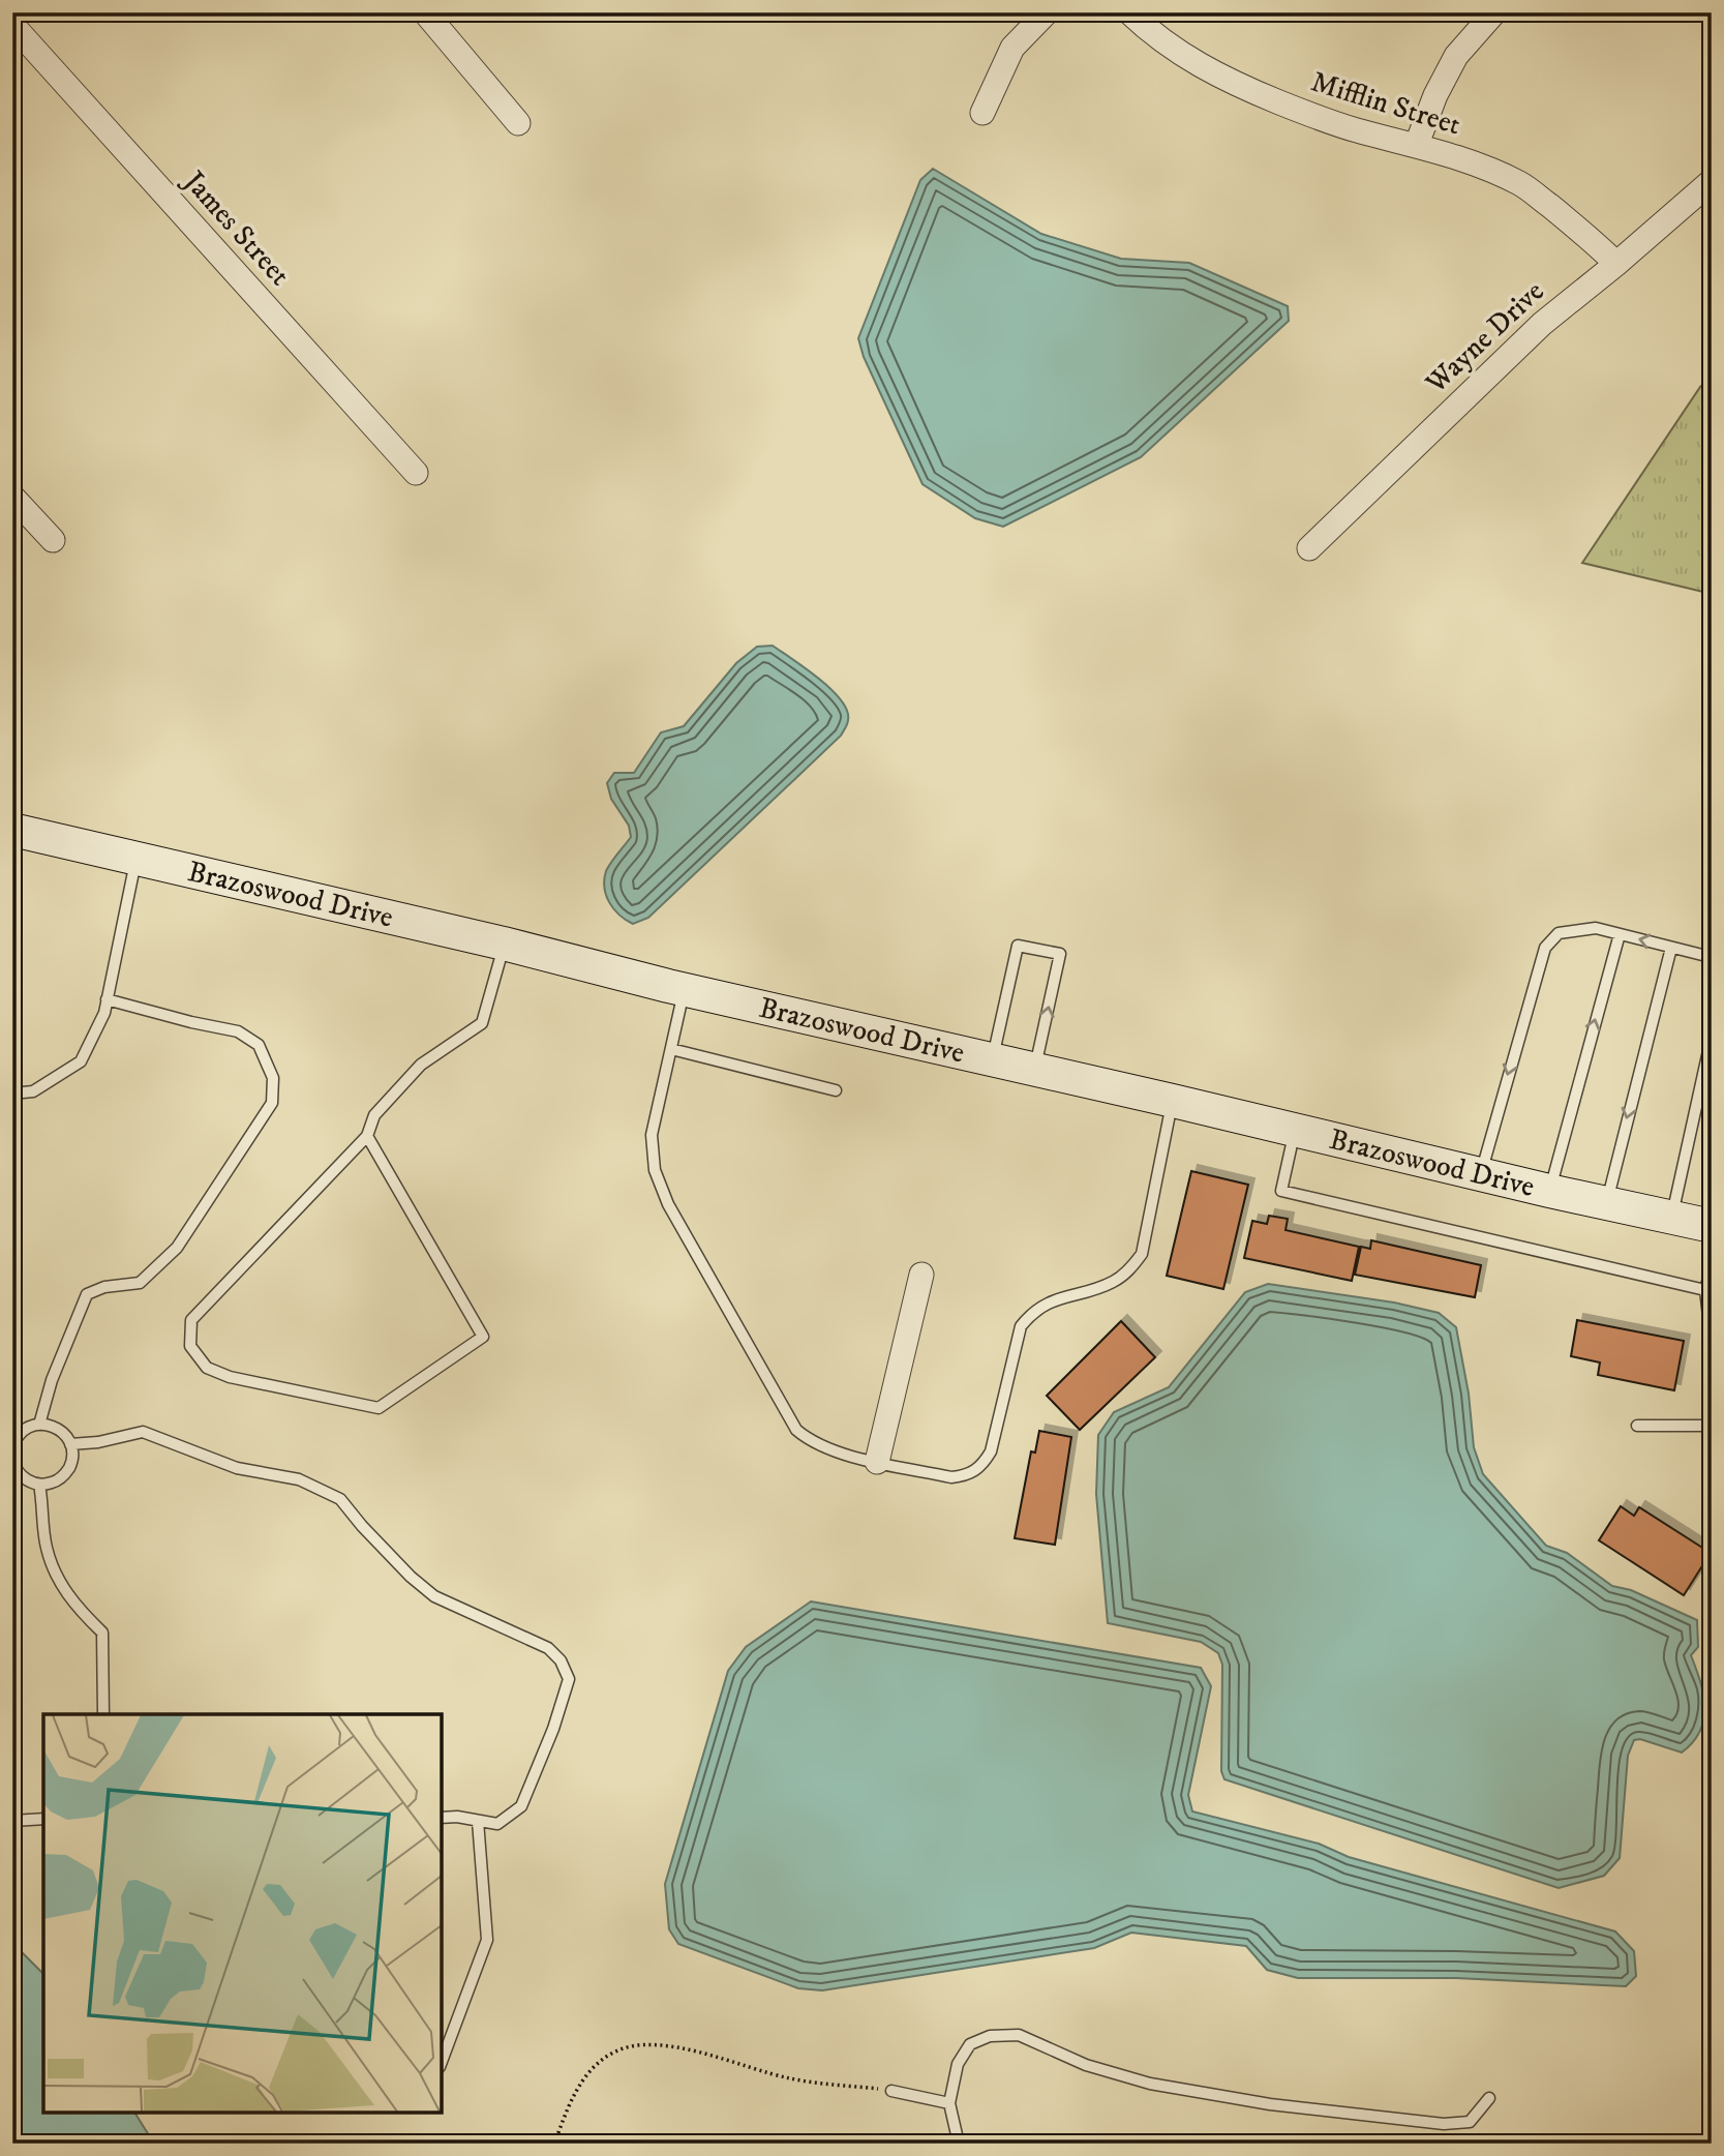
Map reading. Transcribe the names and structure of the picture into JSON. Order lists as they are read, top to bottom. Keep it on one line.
{"streets":{"street":["Mifflin Street","James Street","Wayne Drive","Brazoswood Drive"]},"crossings":[["Mifflin Street","Wayne Drive"]]}
